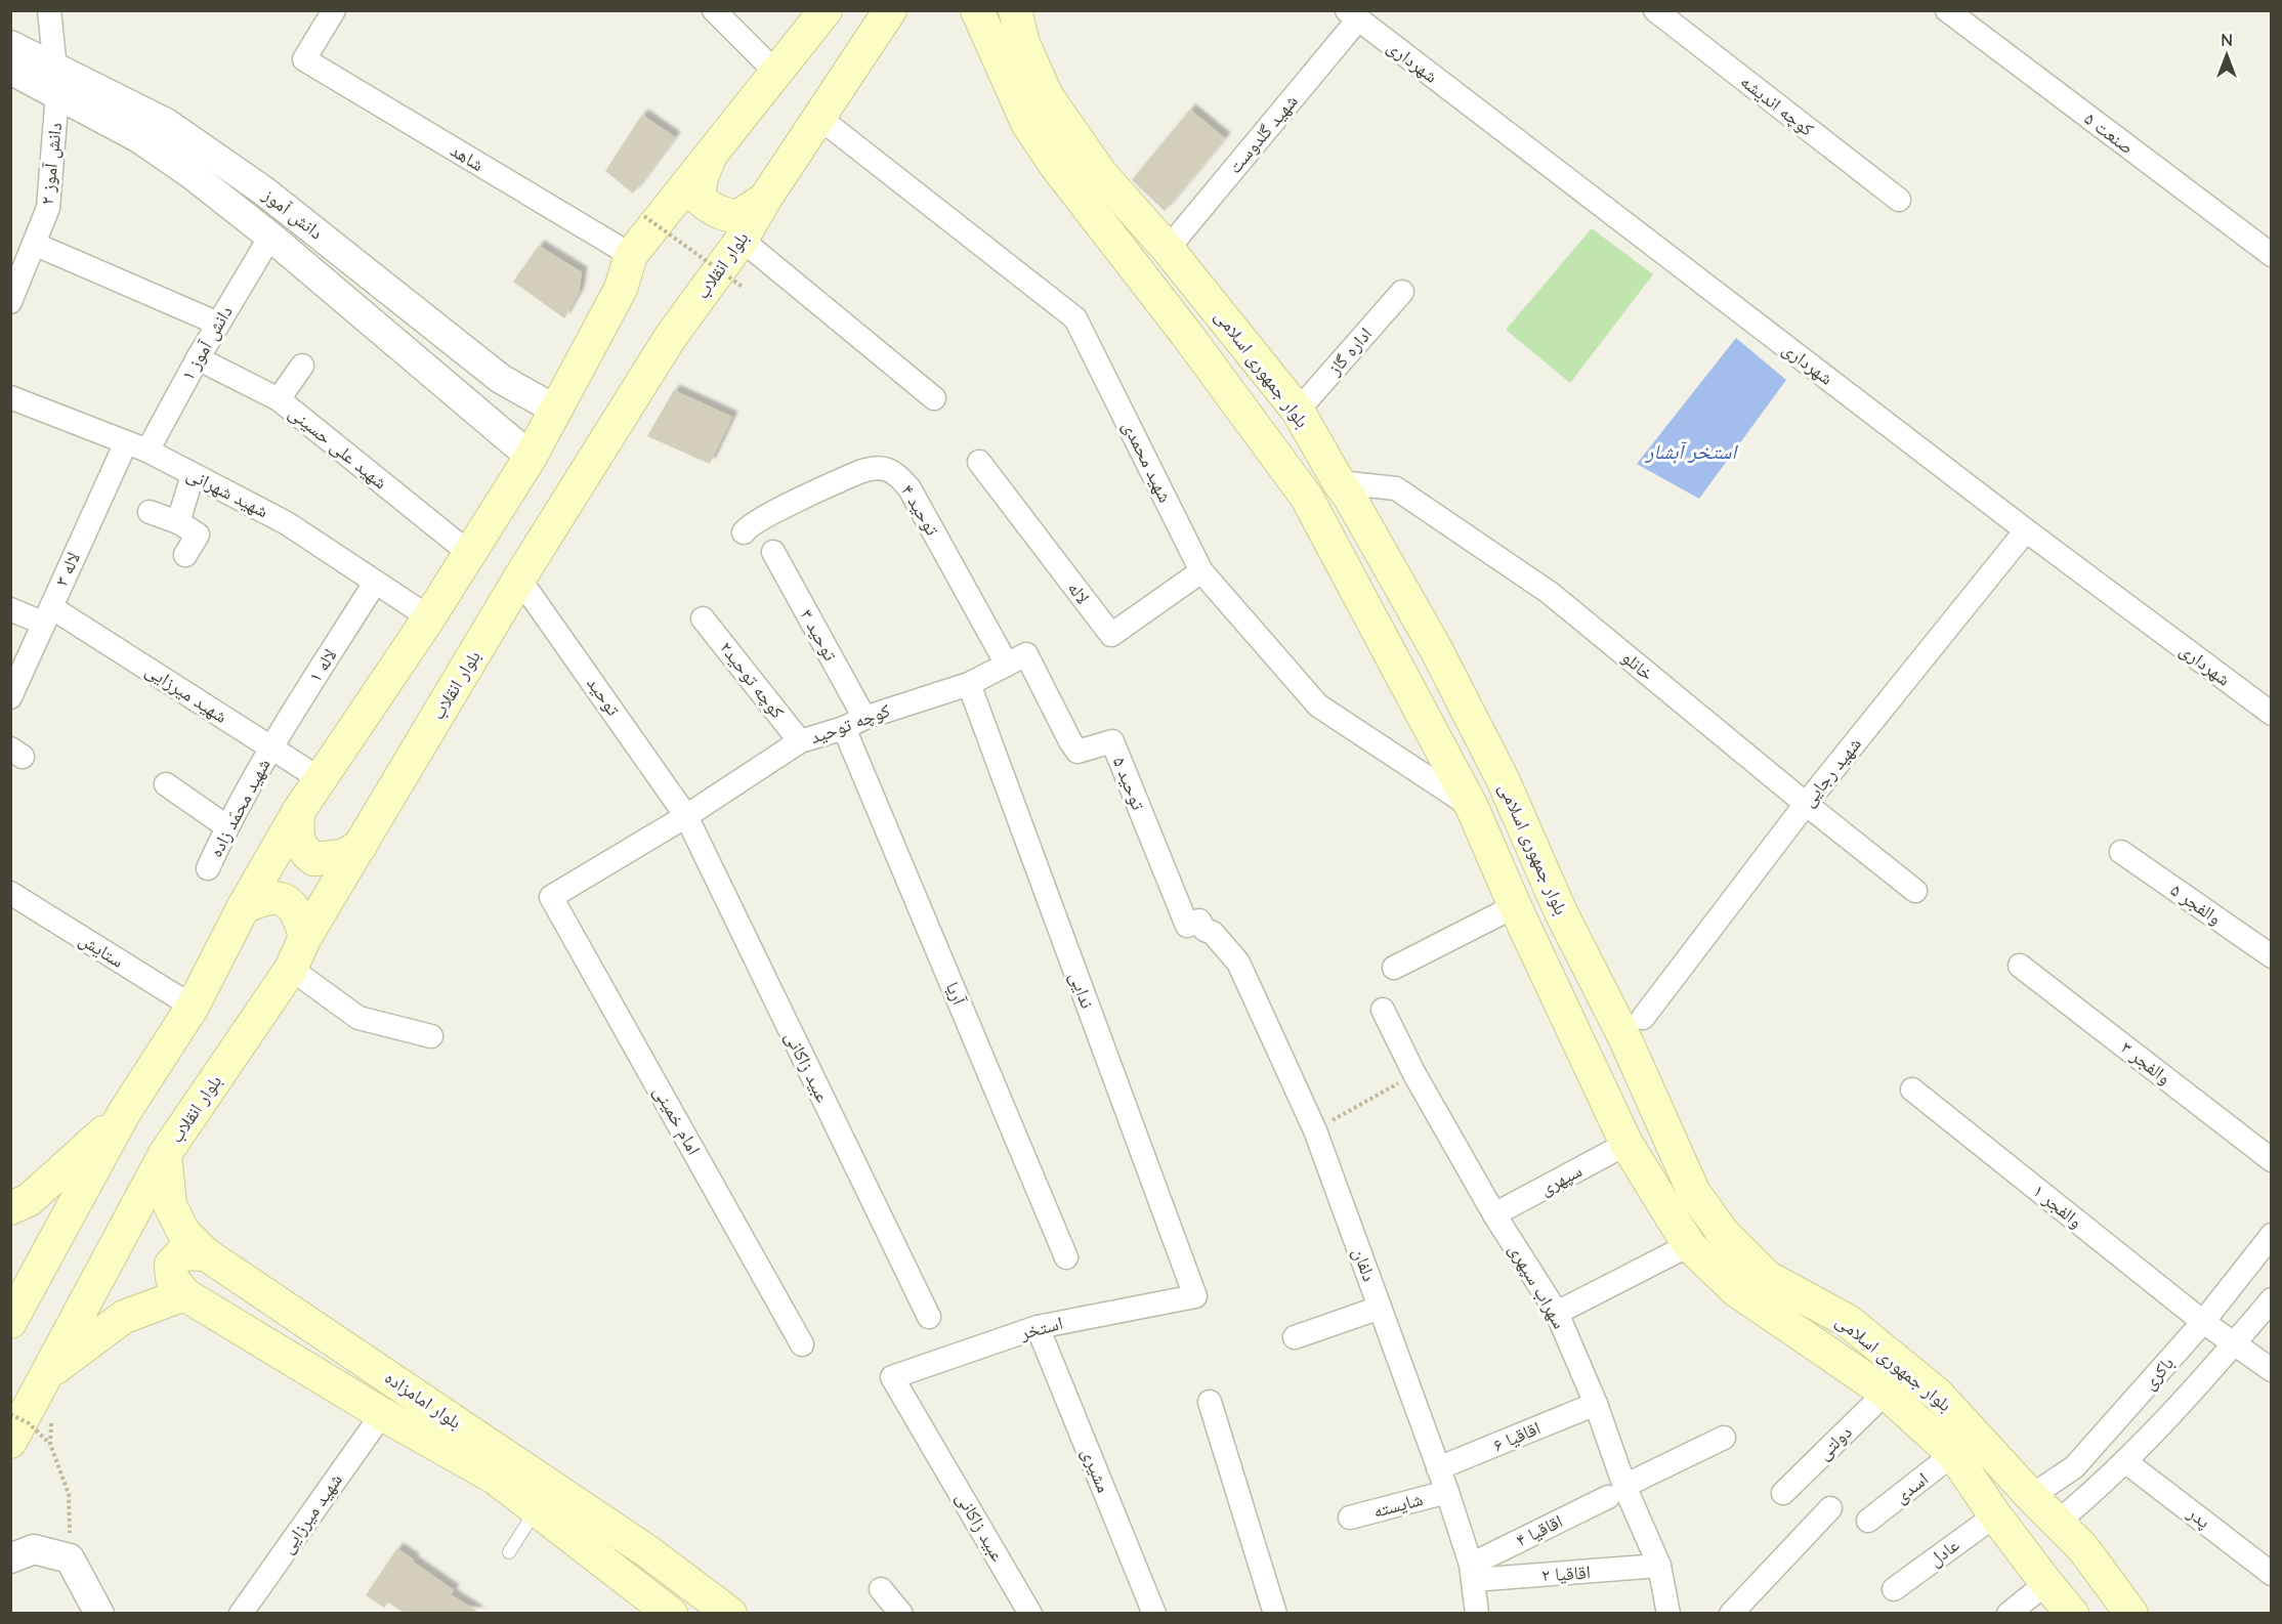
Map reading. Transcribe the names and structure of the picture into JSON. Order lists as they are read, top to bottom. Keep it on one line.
{"streets":{"main road":["بلوار انقلاب","بلوار جمهوری اسلامی","بلوار امامزاده"],"street":["شهرداری","کوچه اندیشه","صنعت ۵","شهید گلدوست","شاهد","دانش آموز ۲","دانش آموز","دانش آموز ۱","اداره گاز","شهید علی حسینی","شهید محمدی","شهید شهرانی","توحید ۴","لاله ۳","لاله","توحید ۳","لاله ۱","خانلو","کوچه توحید۲","شهید میرزایی","توحید","کوچه توحید","شهید رجایی","توحید ۵","شهید محمّد زاده","والفجر ۵","ستایش","ندایی","آریا","والفجر ۳","عبید زاکانی","امام خمینی","سپهری","والفجر ۱","دلفان","سهراب سپهری","استخر","باکری","اقاقیا ۶","دولتی","مشیری","اسدی","شایسته","پدر","اقاقیا ۴","عادل","اقاقیا ۲"]},"crossings":[["شهرداری","شهید گلدوست"],["شهرداری","شهید رجایی"],["شهید گلدوست","بلوار جمهوری اسلامی"],["دانش آموز ۲","دانش آموز"],["دانش آموز","دانش آموز ۱"],["بلوار انقلاب","شهید محمدی"],["بلوار انقلاب","توحید"],["بلوار انقلاب","بلوار امامزاده"],["دانش آموز ۱","شهید علی حسینی"],["دانش آموز ۱","شهید شهرانی"],["اداره گاز","بلوار جمهوری اسلامی"],["بلوار جمهوری اسلامی","شهید محمدی"],["بلوار جمهوری اسلامی","خانلو"],["بلوار جمهوری اسلامی","سپهری"],["بلوار جمهوری اسلامی","باکری"],["بلوار جمهوری اسلامی","دولتی"],["بلوار جمهوری اسلامی","اسدی"],["بلوار جمهوری اسلامی","عادل"],["شهید محمدی","لاله"],["شهید شهرانی","لاله ۳"],["شهید شهرانی","لاله ۱"],["توحید ۴","کوچه توحید"],["توحید ۴","توحید ۵"],["لاله ۳","شهید میرزایی"],["توحید ۳","کوچه توحید"],["توحید ۳","آریا"],["لاله ۱","شهید میرزایی"],["لاله ۱","شهید محمّد زاده"],["خانلو","شهید رجایی"],["کوچه توحید۲","کوچه توحید"],["شهید میرزایی","شهید محمّد زاده"],["شهید میرزایی","بلوار امامزاده"],["توحید","کوچه توحید"],["توحید","عبید زاکانی"],["کوچه توحید","توحید ۵"],["کوچه توحید","ندایی"],["کوچه توحید","آریا"],["کوچه توحید","عبید زاکانی"],["کوچه توحید","امام خمینی"],["توحید ۵","دلفان"],["ندایی","استخر"],["عبید زاکانی","استخر"],["سپهری","سهراب سپهری"],["والفجر ۱","باکری"],["دلفان","اقاقیا ۶"],["دلفان","شایسته"],["دلفان","اقاقیا ۴"],["دلفان","اقاقیا ۲"],["سهراب سپهری","اقاقیا ۶"],["سهراب سپهری","اقاقیا ۴"],["سهراب سپهری","اقاقیا ۲"],["استخر","مشیری"],["اقاقیا ۴","اقاقیا ۲"]],"water":["استخر آبشار"],"north":"top"}
